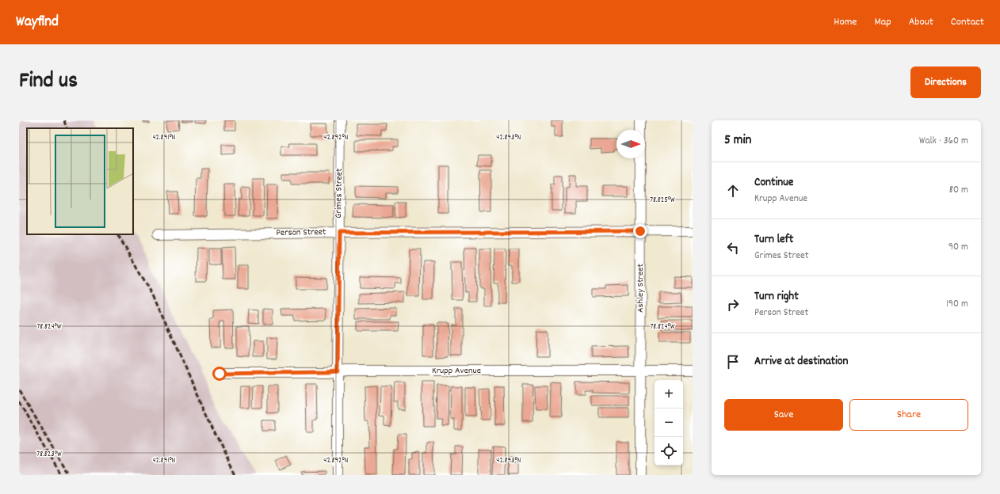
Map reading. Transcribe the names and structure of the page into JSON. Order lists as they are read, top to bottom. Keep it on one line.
{"streets":{"street":["Grimes Street","Person Street","Ashley Street","Krupp Avenue"]},"crossings":[["Grimes Street","Person Street"],["Grimes Street","Krupp Avenue"],["Person Street","Ashley Street"],["Ashley Street","Krupp Avenue"]],"north":"right","page":{"header":"Wayfind","nav":["Home","Map","About","Contact"],"title":"Find us","buttons":["Directions",["Save","Share"]],"heading":["5 min","Walk · 360 m"],"list":[["Continue","Krupp Avenue","80 m"],["Turn left","Grimes Street","90 m"],["Turn right","Person Street","190 m"],"Arrive at destination"],"map_buttons":["+","−"]},"coordinates":["42.891°N","42.892°N","42.893°N","78.825°W","78.824°W","78.823°W"]}
